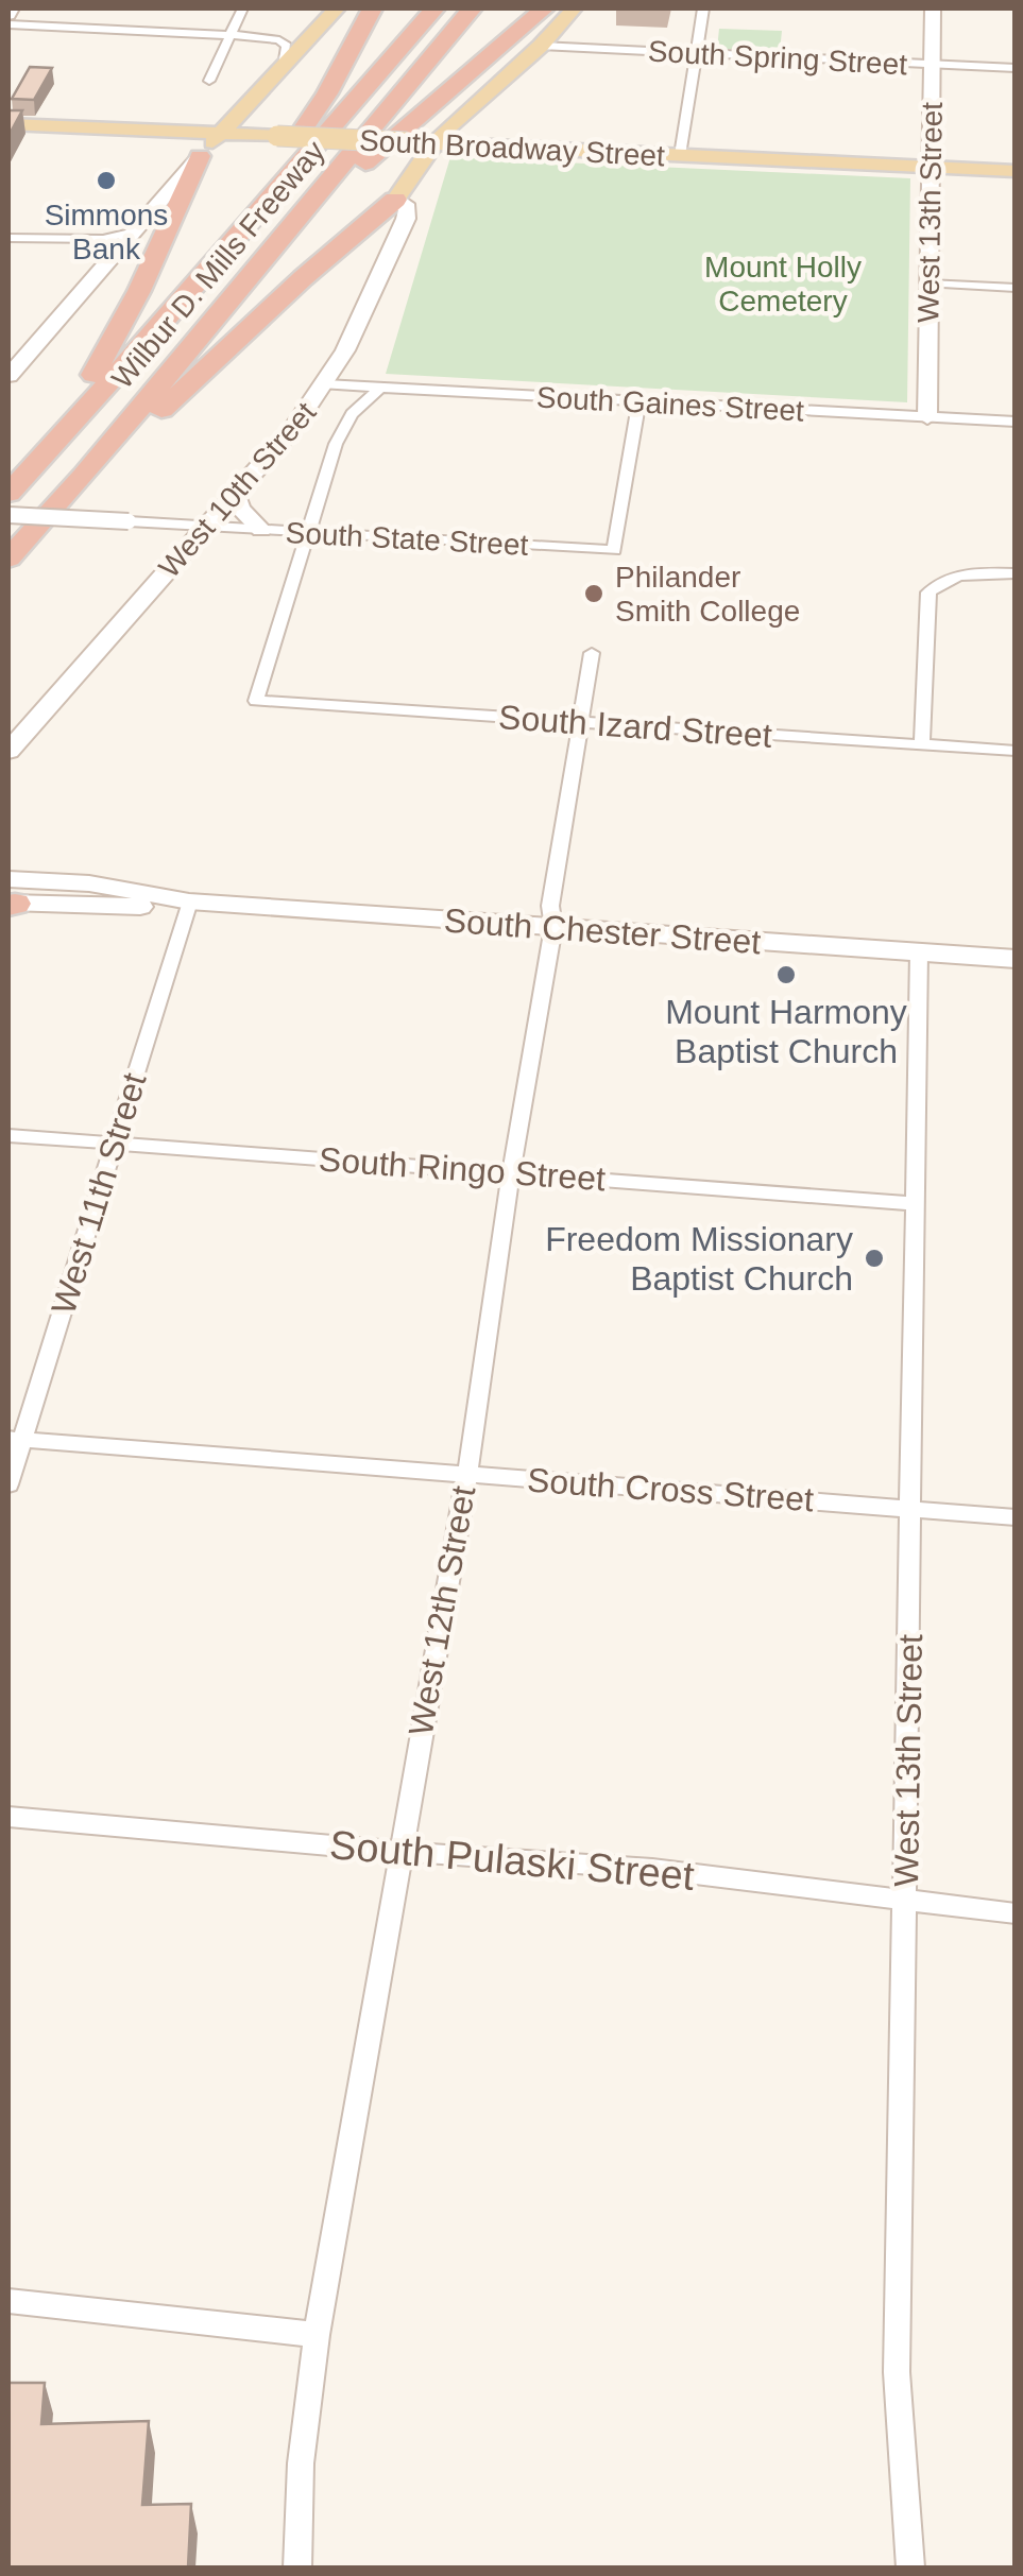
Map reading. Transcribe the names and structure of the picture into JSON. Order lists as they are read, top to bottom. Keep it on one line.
{"streets":{"highway":["Wilbur D. Mills Freeway"],"main road":["South Broadway Street","West 13th Street","West 10th Street","South Chester Street"],"street":["South Spring Street","South Gaines Street","South State Street","South Izard Street","South Ringo Street","West 11th Street","South Cross Street","West 12th Street","South Pulaski Street"]},"crossings":[["South Spring Street","West 13th Street"],["South Broadway Street","West 13th Street"],["West 13th Street","South Gaines Street"],["West 13th Street","South Chester Street"],["West 13th Street","South Ringo Street"],["West 13th Street","South Cross Street"],["West 13th Street","South Pulaski Street"],["South Gaines Street","West 10th Street"],["South Gaines Street","South State Street"],["West 10th Street","South State Street"],["South State Street","South Izard Street"],["South Izard Street","West 12th Street"],["South Chester Street","West 11th Street"],["South Chester Street","West 12th Street"],["South Ringo Street","West 11th Street"],["South Ringo Street","West 12th Street"],["West 11th Street","South Cross Street"],["South Cross Street","West 12th Street"],["West 12th Street","South Pulaski Street"]],"parks":["Mount Holly Cemetery"],"places":["Simmons Bank","Philander Smith College","Mount Harmony Baptist Church","Freedom Missionary Baptist Church"]}
